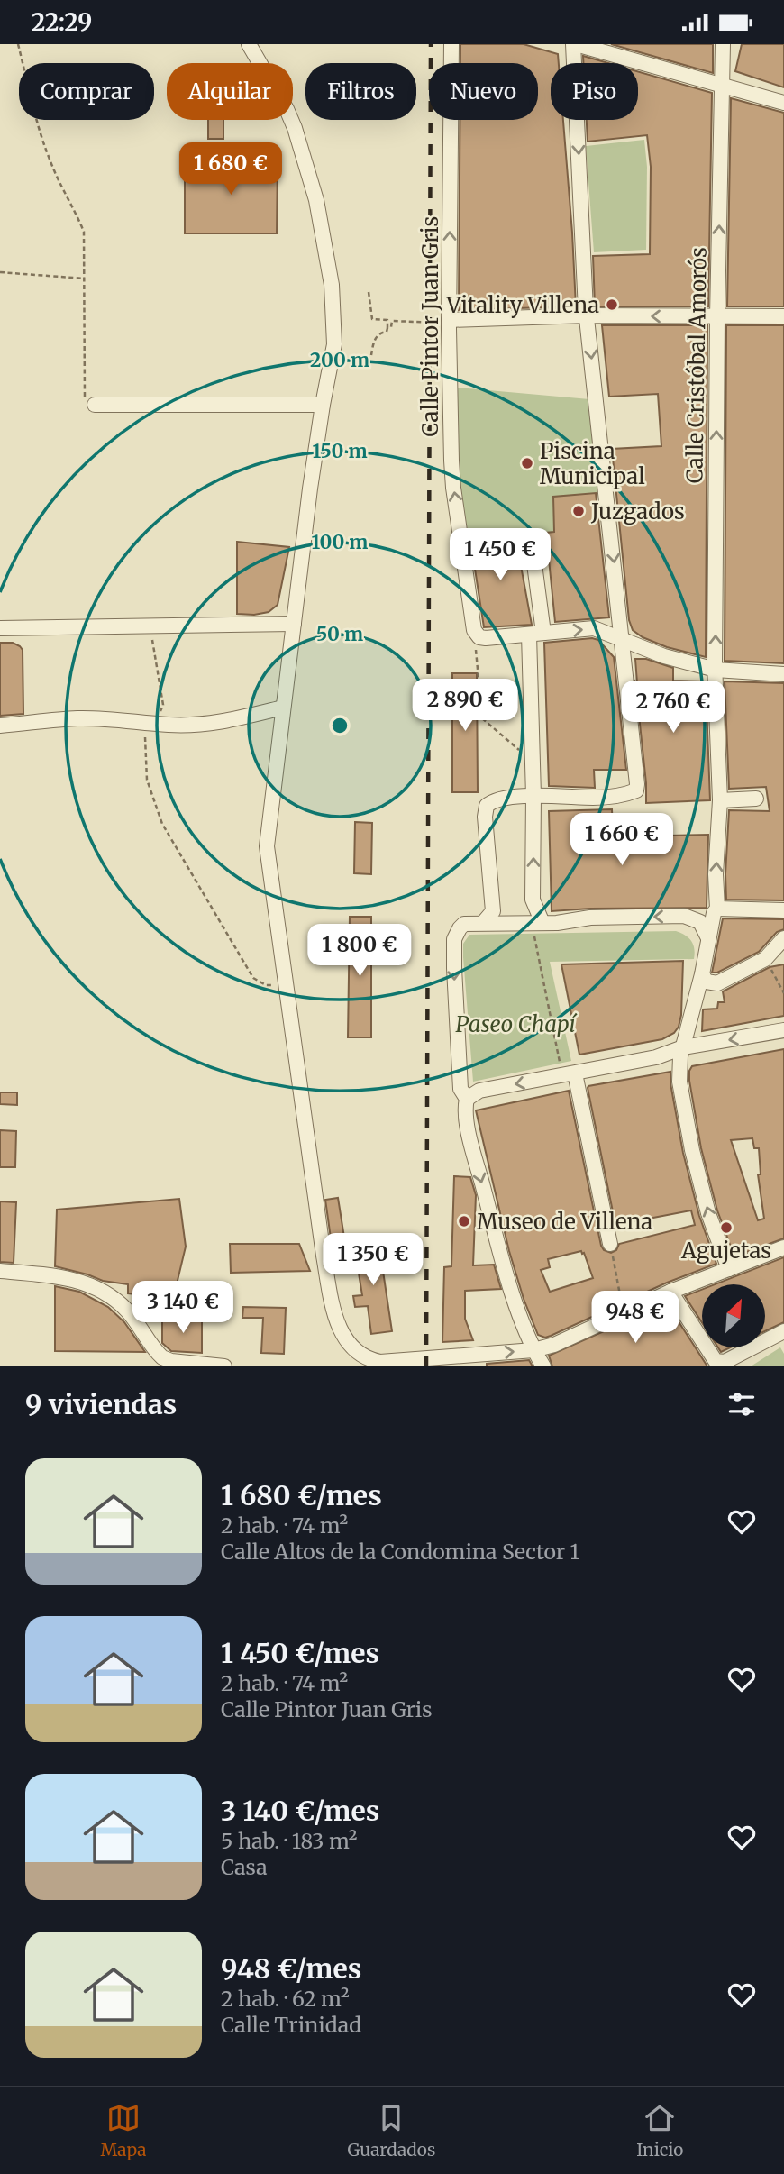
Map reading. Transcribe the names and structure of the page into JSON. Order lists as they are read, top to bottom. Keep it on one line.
{"streets":{"street":["Calle Pintor Juan Gris","Calle Cristóbal Amorós"]},"parks":["Paseo Chapí"],"places":["Vitality Villena","Piscina Municipal","Juzgados","Museo de Villena","Agujetas"],"north":"top right","page":{"status":"22:29","chip":["Comprar","Alquilar","Filtros","Nuevo","Piso"],"price":["1 680 €","1 450 €","2 890 €","2 760 €","1 660 €","1 800 €","1 350 €","3 140 €","948 €"],"heading":"9 viviendas","list":[{"name":"1 680 €/mes","note":"2 hab. · 74 m² · Calle Altos de la Condomina Sector 1"},{"name":"1 450 €/mes","note":"2 hab. · 74 m² · Calle Pintor Juan Gris"},{"name":"3 140 €/mes","note":"5 hab. · 183 m² · Casa"},{"name":"948 €/mes","note":"2 hab. · 62 m² · Calle Trinidad"}],"tabs":["Mapa","Guardados","Inicio"]},"rings":["200 m","150 m","100 m","50 m"]}
